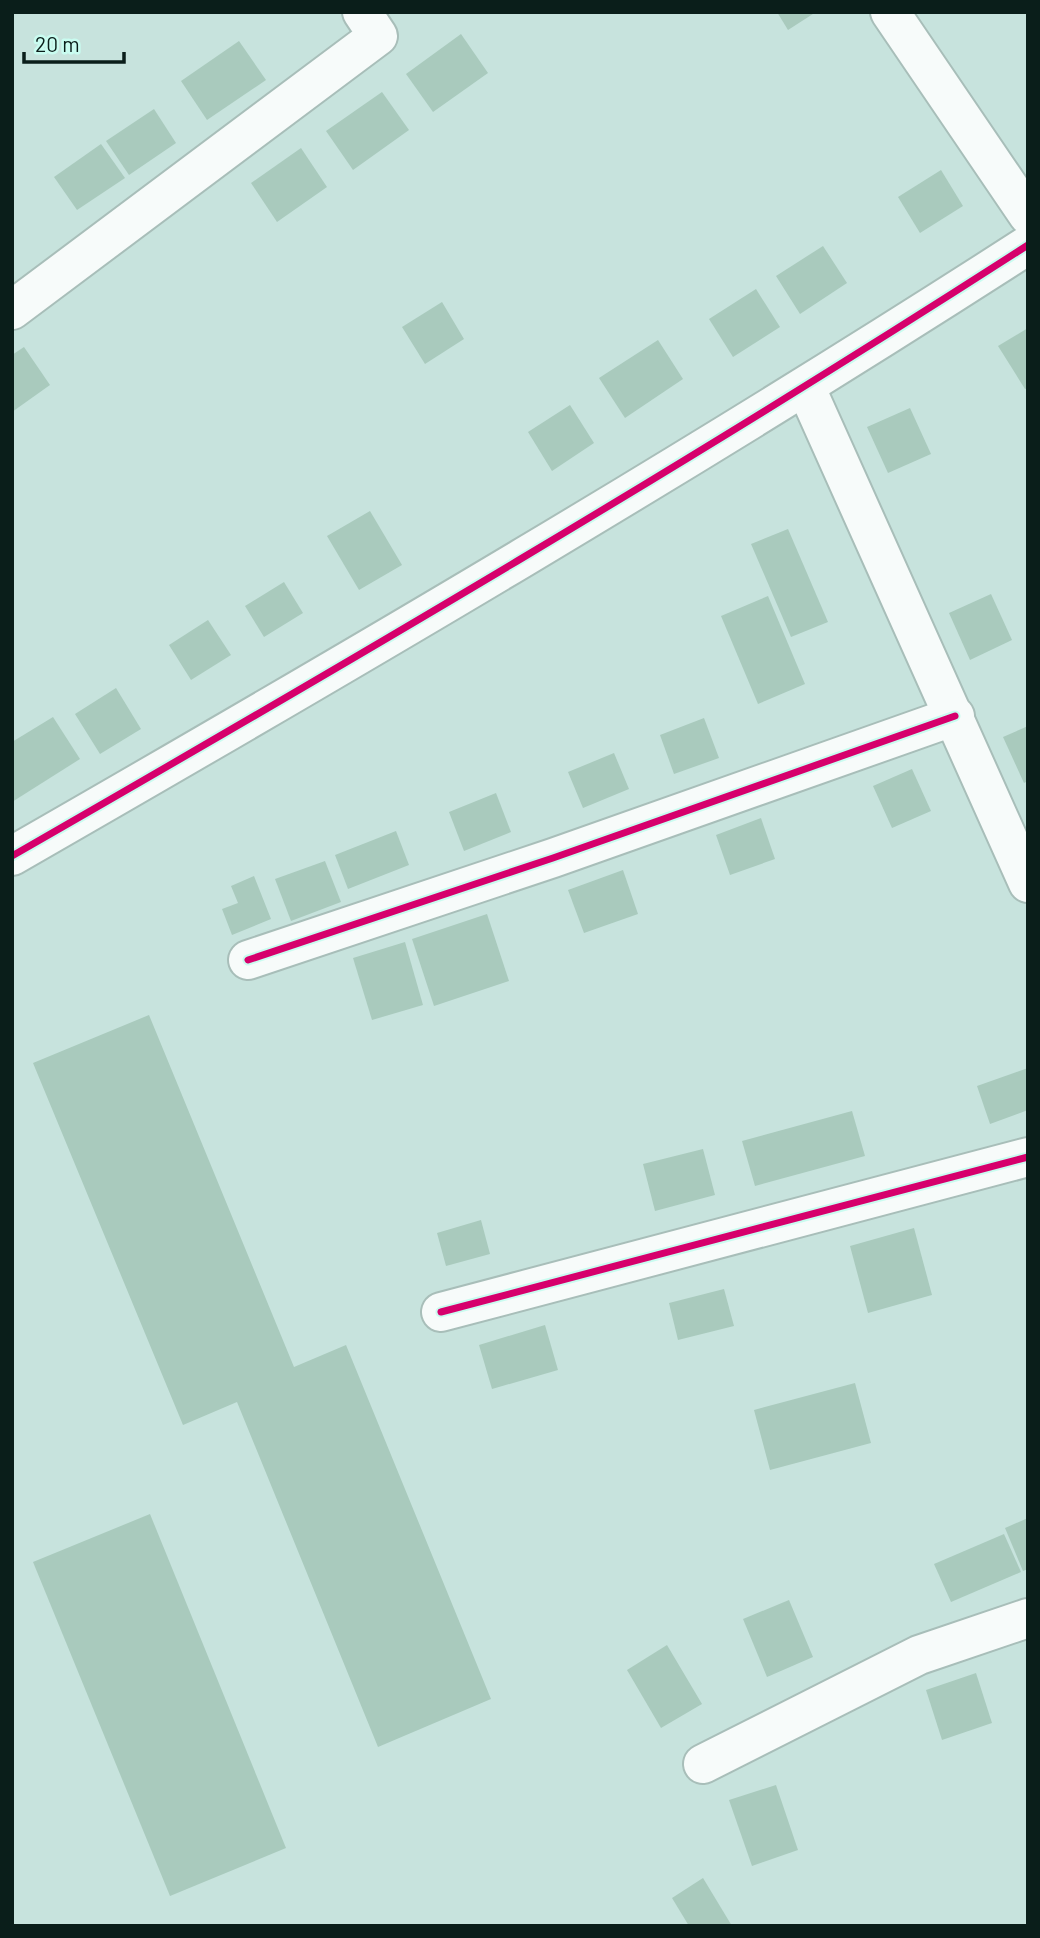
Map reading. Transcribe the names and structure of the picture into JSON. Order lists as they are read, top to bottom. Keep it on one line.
{"scale_bar":"20 m"}
